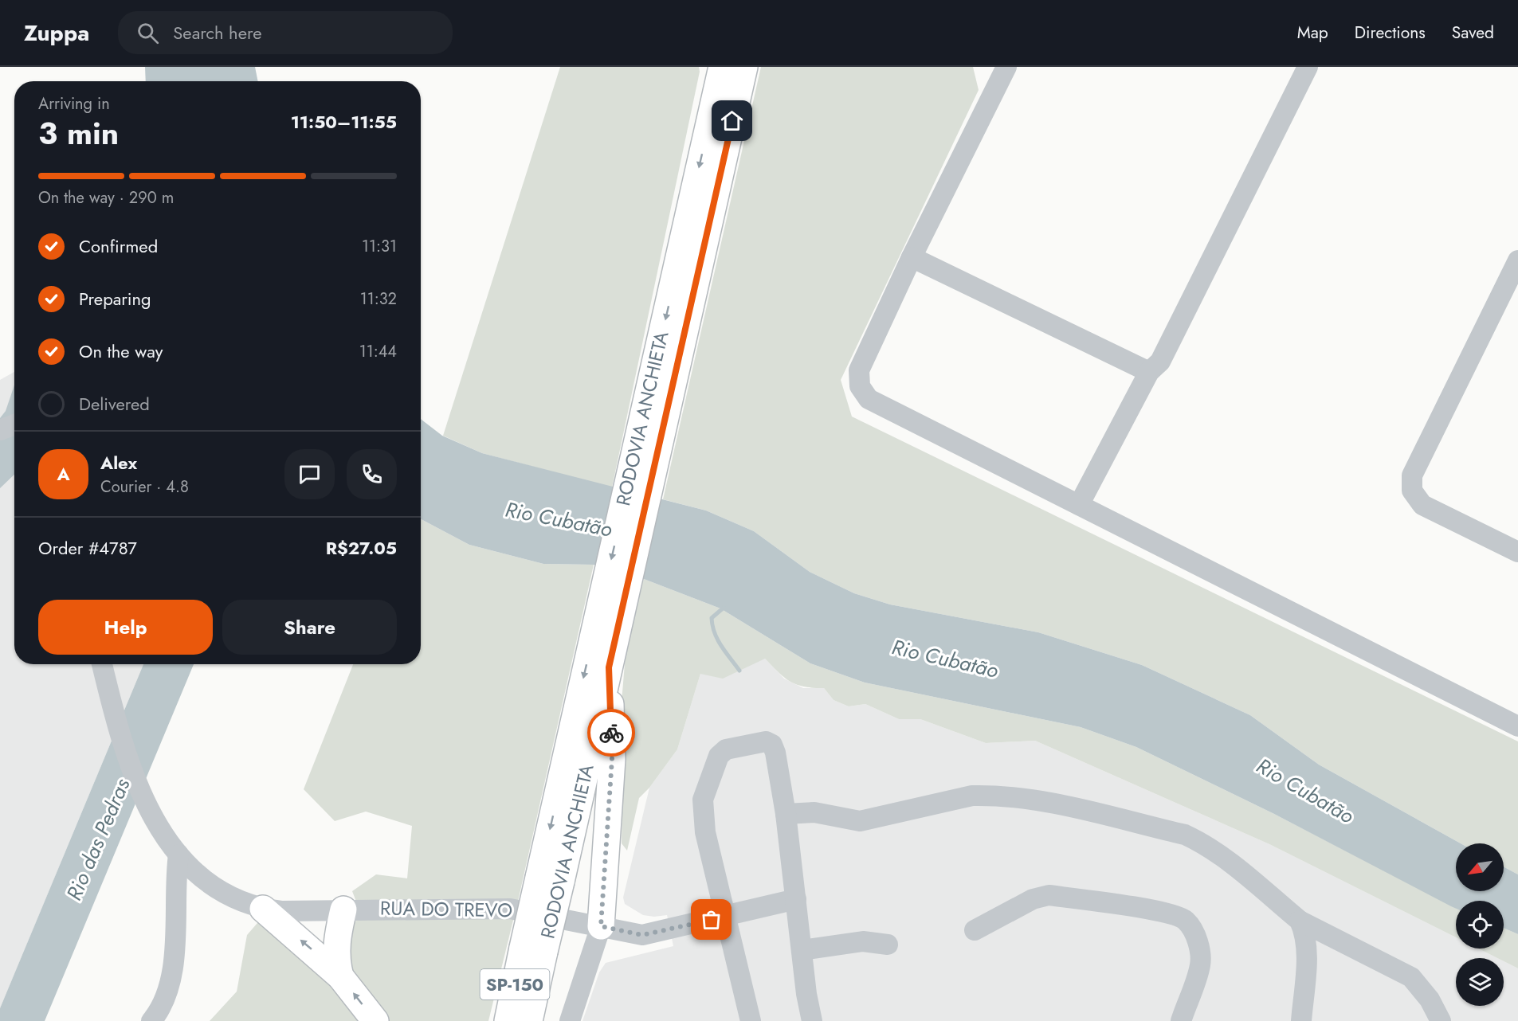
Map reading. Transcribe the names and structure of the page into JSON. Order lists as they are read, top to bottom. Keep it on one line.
{"streets":{"highway":["RODOVIA ANCHIETA","SP-150"],"street":["RUA DO TREVO"]},"water":["Rio Cubatão","Rio das Pedras"],"north":"bottom left","page":{"header":"Zuppa","search":"Search here","nav":["Map","Directions","Saved"],"heading":["3 min","Arriving in","11:50–11:55"],"panel":["Alex","Courier · 4.8","Order #4787","R$27.05"],"bar":"On the way · 290 m","list":[["Confirmed","11:31"],["Preparing","11:32"],["On the way","11:44"],"Delivered"],"round":"A","buttons":["Help","Share"]}}
